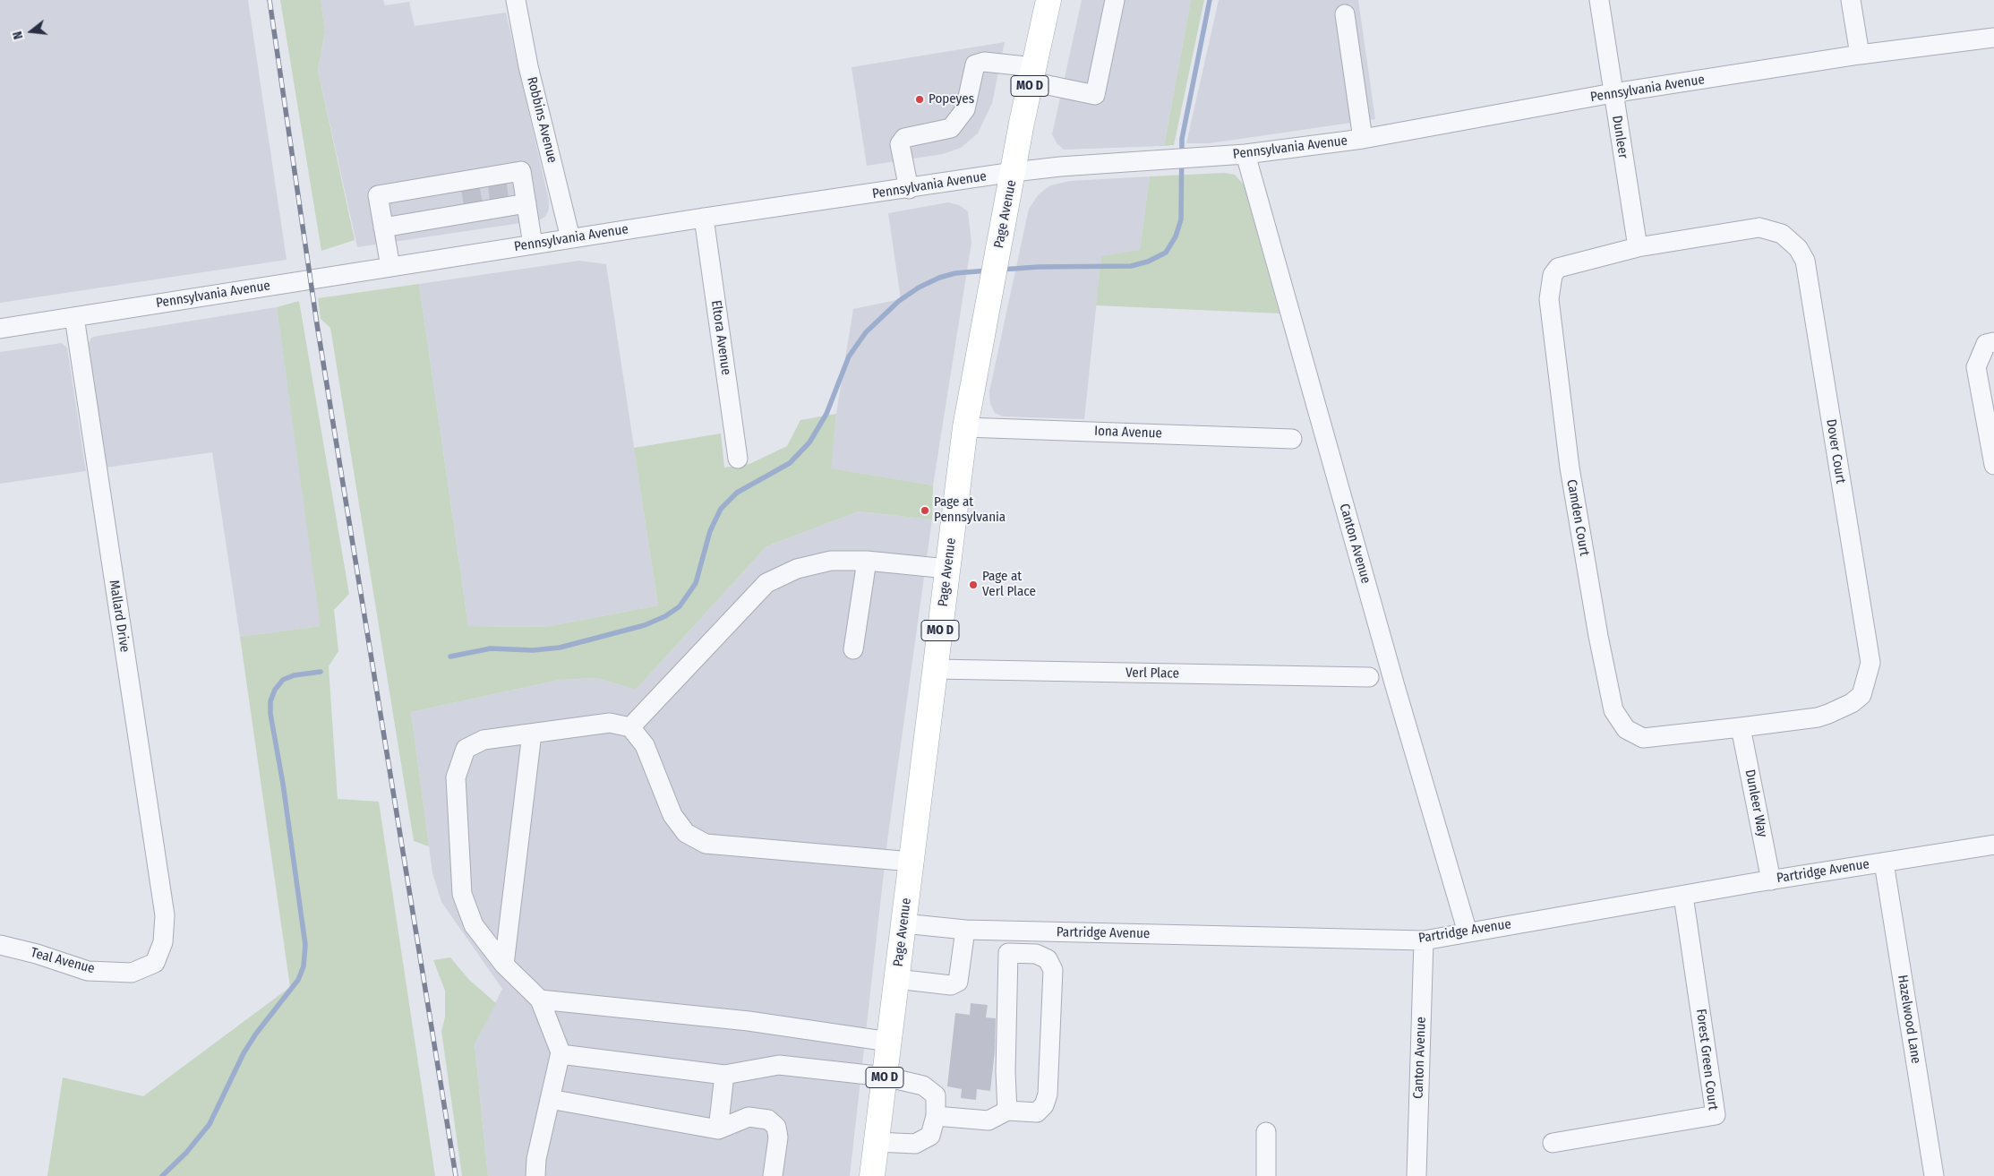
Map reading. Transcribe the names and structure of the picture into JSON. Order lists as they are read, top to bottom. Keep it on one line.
{"streets":{"main road":["MO D","Page Avenue"],"street":["Pennsylvania Avenue","Robbins Avenue","Dunleer","Eltora Avenue","Iona Avenue","Dover Court","Camden Court","Canton Avenue","Mallard Drive","Verl Place","Dunleer Way","Partridge Avenue","Teal Avenue","Hazelwood Lane","Forest Green Court"]},"crossings":[["Pennsylvania Avenue","Robbins Avenue"],["Pennsylvania Avenue","Dunleer"],["Pennsylvania Avenue","Page Avenue"],["Pennsylvania Avenue","Eltora Avenue"],["Pennsylvania Avenue","Canton Avenue"],["Pennsylvania Avenue","Mallard Drive"],["Dunleer","Dover Court"],["Dunleer","Camden Court"],["Page Avenue","Iona Avenue"],["Page Avenue","Verl Place"],["Page Avenue","Partridge Avenue"],["Dover Court","Camden Court"],["Dover Court","Dunleer Way"],["Camden Court","Dunleer Way"],["Canton Avenue","Partridge Avenue"],["Mallard Drive","Teal Avenue"],["Dunleer Way","Partridge Avenue"],["Partridge Avenue","Hazelwood Lane"],["Partridge Avenue","Forest Green Court"]],"places":["Popeyes","Page at Pennsylvania","Page at Verl Place"],"north":"left"}
